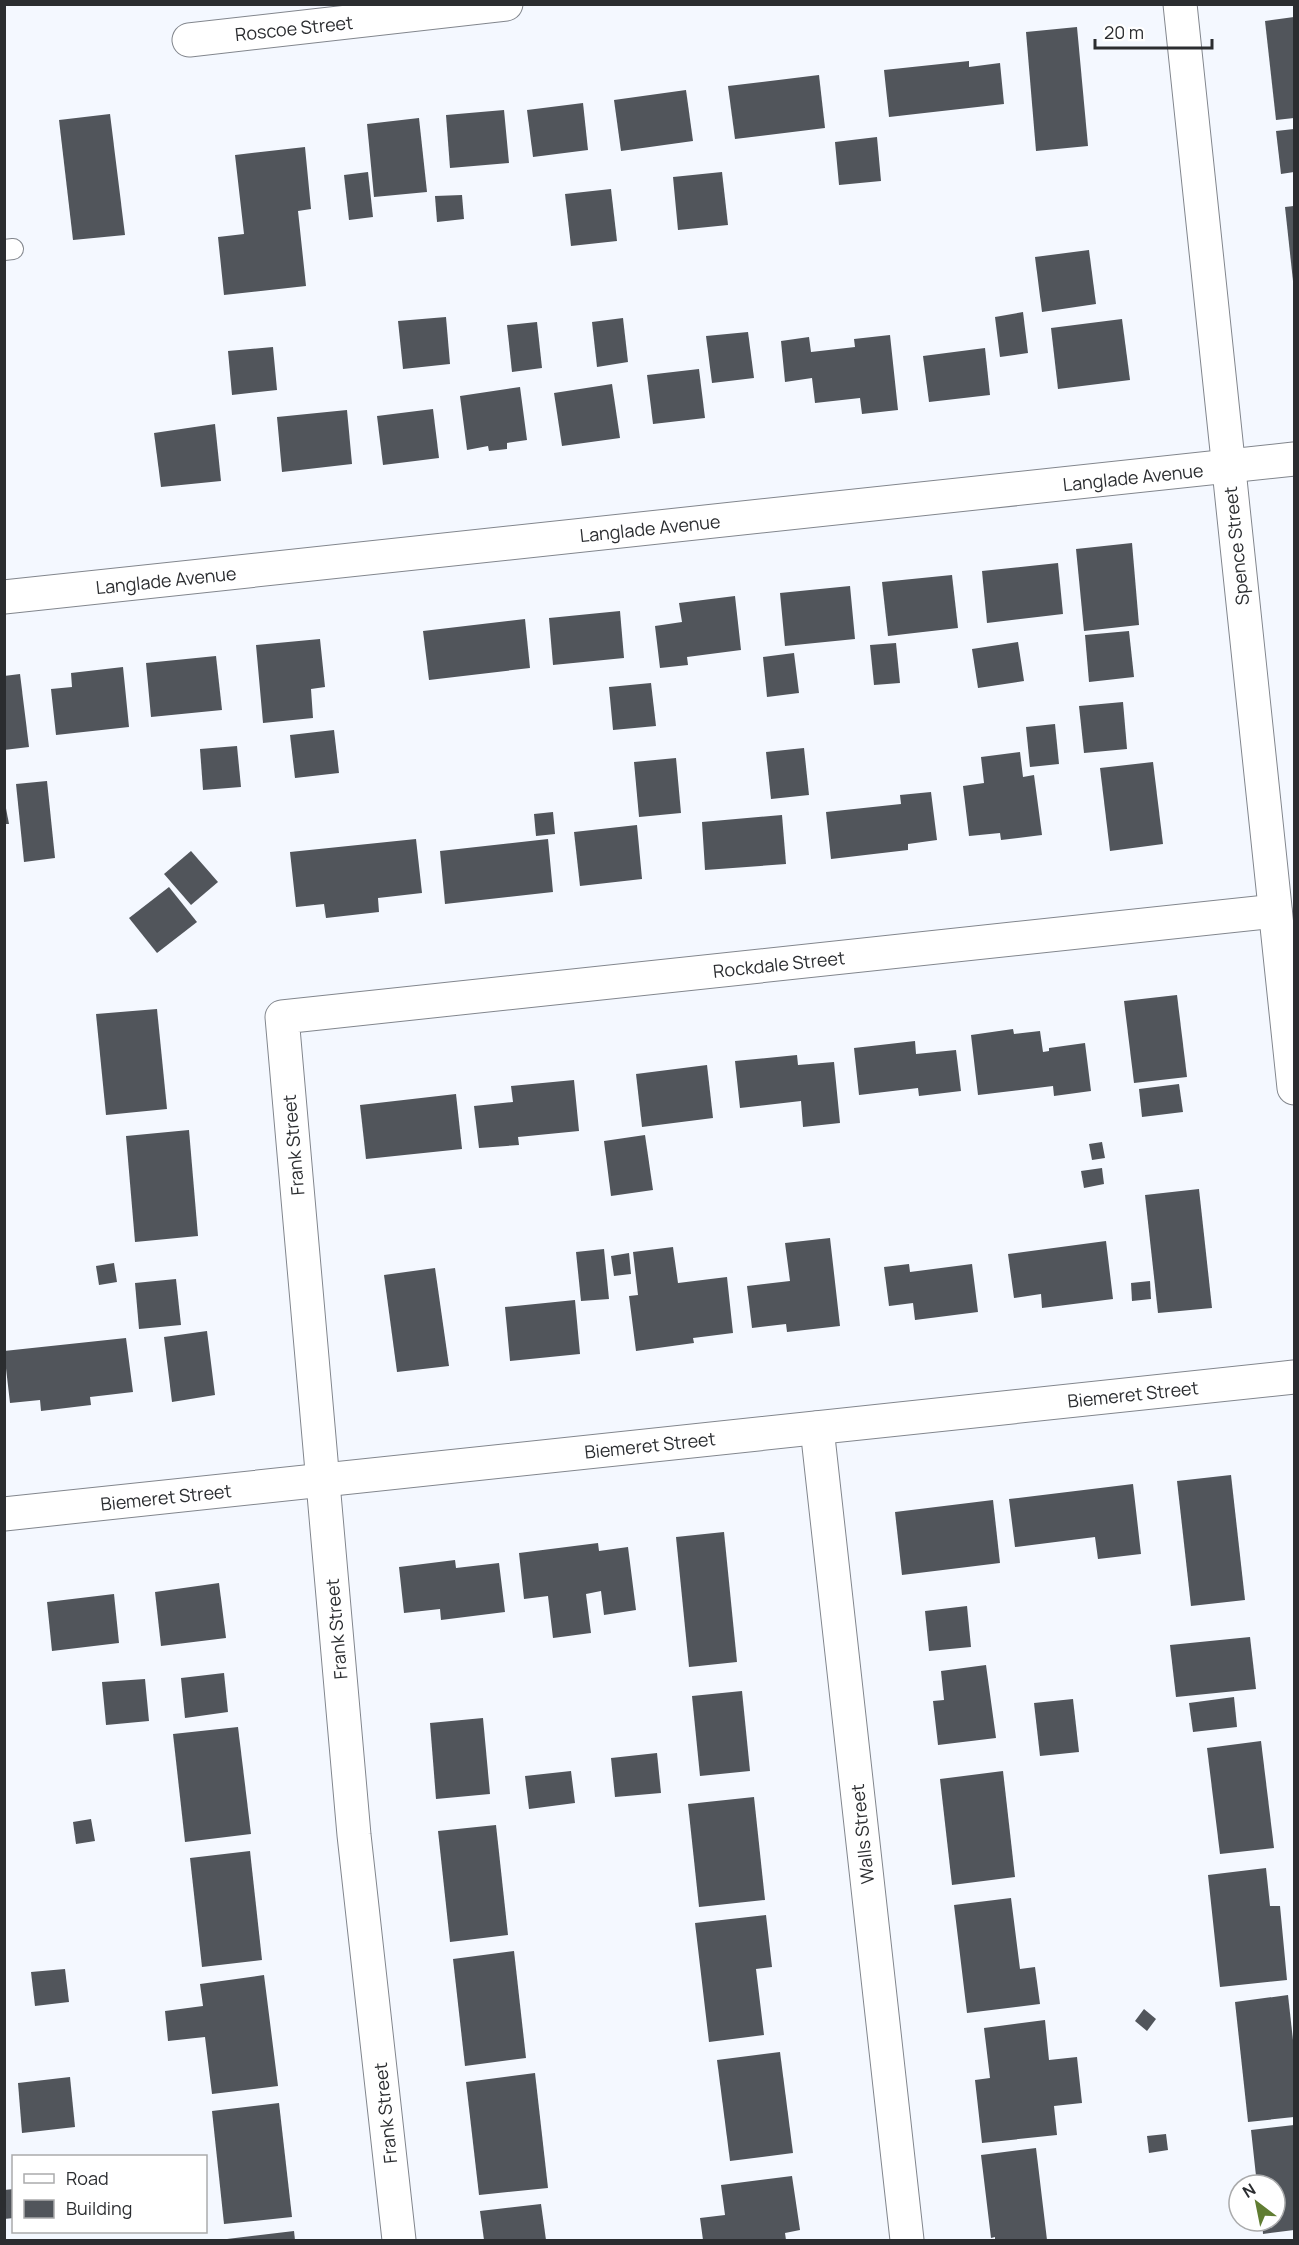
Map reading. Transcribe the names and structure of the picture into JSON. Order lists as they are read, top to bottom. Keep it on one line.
{"streets":{"street":["Roscoe Street","Langlade Avenue","Spence Street","Rockdale Street","Frank Street","Biemeret Street","Walls Street"]},"crossings":[["Langlade Avenue","Spence Street"],["Spence Street","Rockdale Street"],["Rockdale Street","Frank Street"],["Frank Street","Biemeret Street"],["Biemeret Street","Walls Street"]],"legend":["Road","Building"],"scale_bar":"20 m","north":"top left"}
